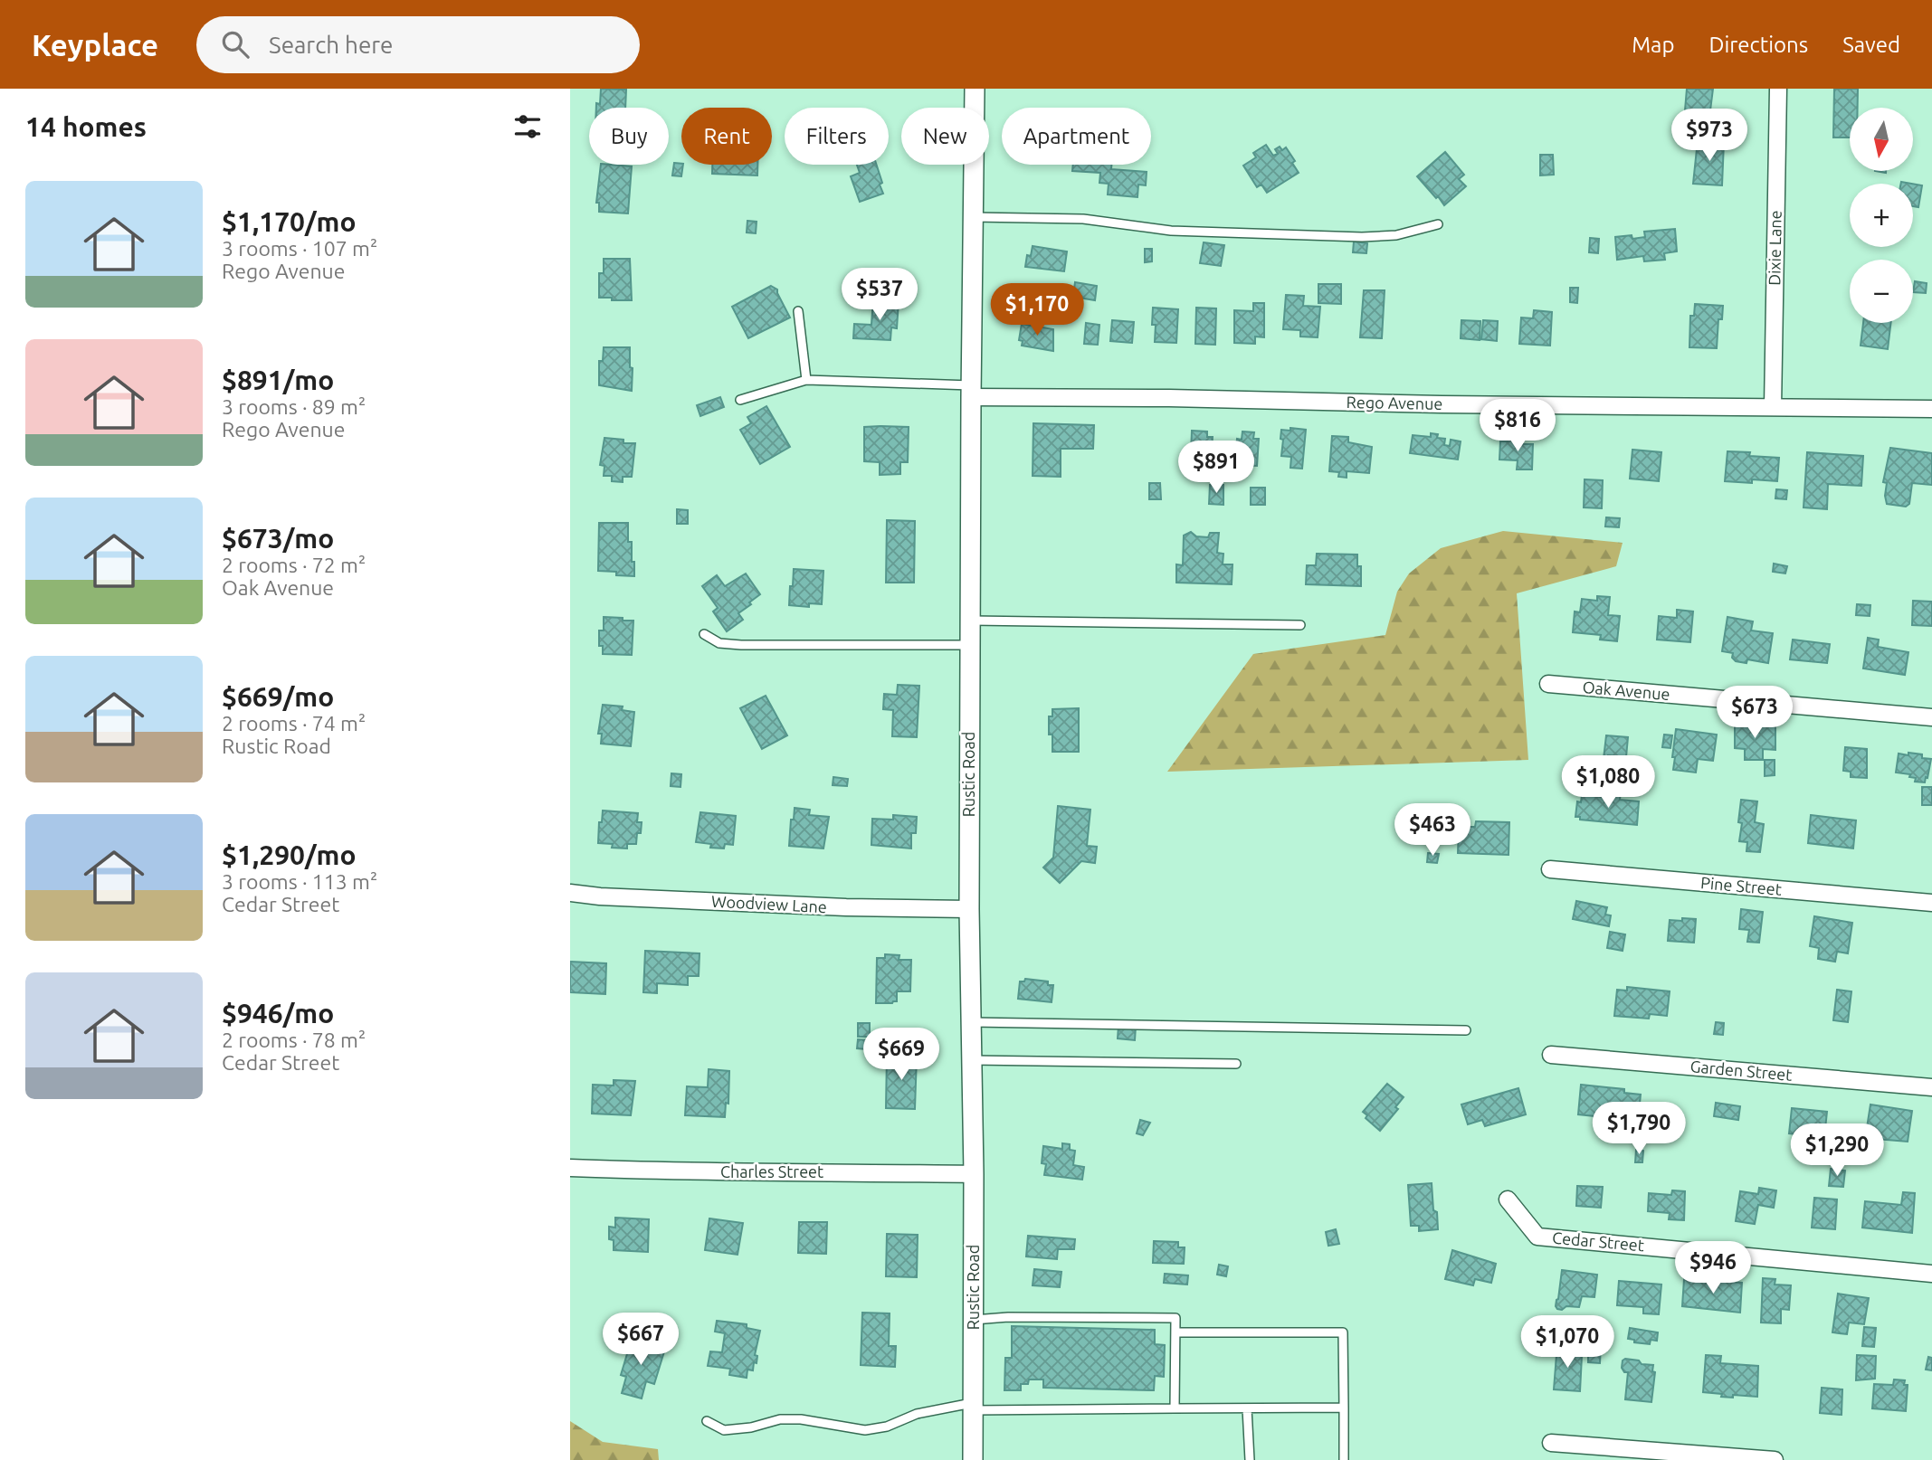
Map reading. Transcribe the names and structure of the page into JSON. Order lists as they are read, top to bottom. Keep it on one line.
{"streets":{"street":["Dixie Lane","Rego Avenue","Oak Avenue","Rustic Road","Pine Street","Woodview Lane","Garden Street","Charles Street","Cedar Street"]},"crossings":[["Dixie Lane","Rego Avenue"],["Rego Avenue","Rustic Road"],["Rustic Road","Woodview Lane"],["Rustic Road","Charles Street"]],"north":"bottom","page":{"header":"Keyplace","search":"Search here","nav":["Map","Directions","Saved"],"heading":"14 homes","map_buttons":["+","−"],"chip":["Buy","Rent","Filters","New","Apartment"],"price":["$973","$537","$1,170","$816","$891","$673","$1,080","$463","$669","$1,790","$1,290","$946","$667","$1,070"],"list":[{"name":"$1,170/mo","note":"3 rooms · 107 m² · Rego Avenue"},{"name":"$891/mo","note":"3 rooms · 89 m² · Rego Avenue"},{"name":"$673/mo","note":"2 rooms · 72 m² · Oak Avenue"},{"name":"$669/mo","note":"2 rooms · 74 m² · Rustic Road"},{"name":"$1,290/mo","note":"3 rooms · 113 m² · Cedar Street"},{"name":"$946/mo","note":"2 rooms · 78 m² · Cedar Street"}]}}
